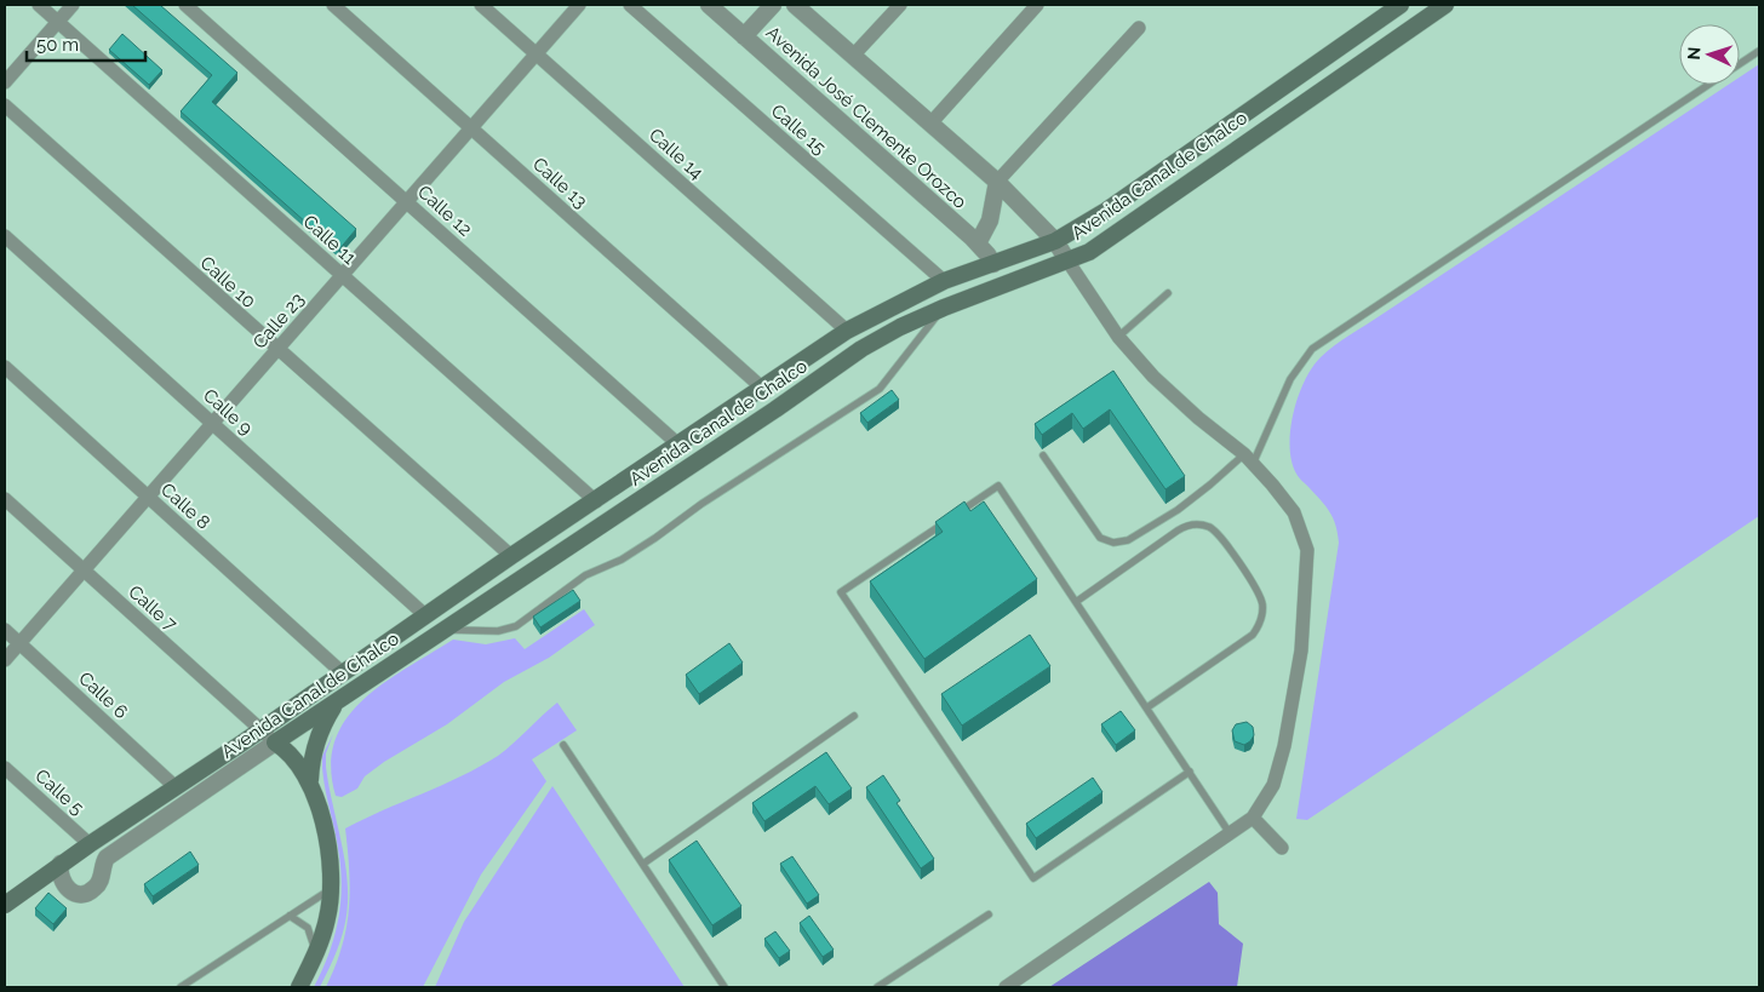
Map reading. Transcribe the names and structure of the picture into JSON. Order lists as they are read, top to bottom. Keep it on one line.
{"streets":{"main road":["Avenida Canal de Chalco"],"street":["Avenida José Clemente Orozco","Calle 15","Calle 14","Calle 13","Calle 12","Calle 11","Calle 10","Calle 23","Calle 9","Calle 8","Calle 7","Calle 6","Calle 5"]},"crossings":[["Avenida José Clemente Orozco","Avenida Canal de Chalco"],["Calle 15","Avenida Canal de Chalco"],["Calle 14","Avenida Canal de Chalco"],["Calle 14","Calle 23"],["Avenida Canal de Chalco","Calle 13"],["Avenida Canal de Chalco","Calle 12"],["Avenida Canal de Chalco","Calle 11"],["Avenida Canal de Chalco","Calle 10"],["Avenida Canal de Chalco","Calle 9"],["Avenida Canal de Chalco","Calle 8"],["Avenida Canal de Chalco","Calle 7"],["Avenida Canal de Chalco","Calle 6"],["Avenida Canal de Chalco","Calle 5"],["Calle 13","Calle 23"],["Calle 12","Calle 23"],["Calle 11","Calle 23"],["Calle 10","Calle 23"],["Calle 23","Calle 9"],["Calle 23","Calle 8"],["Calle 23","Calle 7"],["Calle 23","Calle 6"]],"scale_bar":"50 m","north":"left"}
